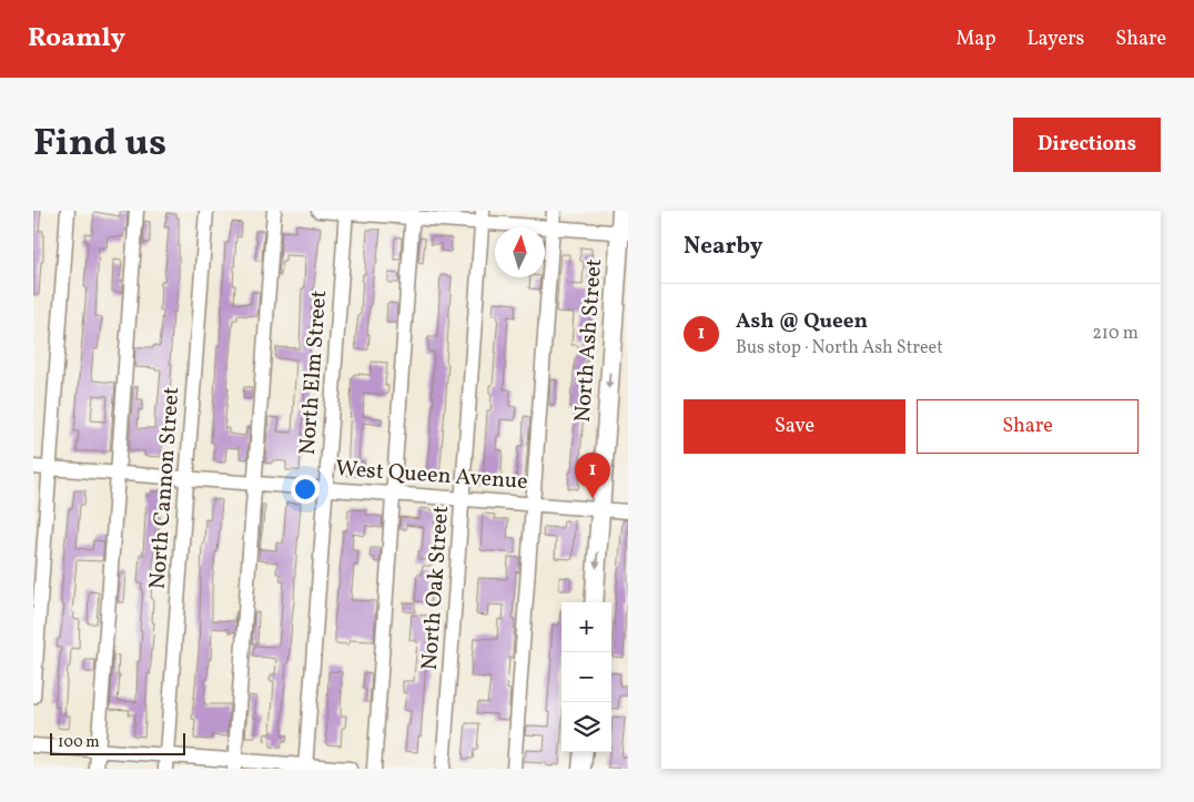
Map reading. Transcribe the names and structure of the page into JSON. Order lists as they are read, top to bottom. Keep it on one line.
{"streets":{"main road":["North Ash Street"],"street":["North Elm Street","West Queen Avenue","North Cannon Street","North Oak Street"]},"crossings":[["North Ash Street","West Queen Avenue"],["North Elm Street","West Queen Avenue"],["West Queen Avenue","North Cannon Street"],["West Queen Avenue","North Oak Street"]],"one_way":["North Ash Street"],"scale_bar":"100 m","north":"top","page":{"header":"Roamly","nav":["Map","Layers","Share"],"title":"Find us","buttons":["Directions",["Save","Share"]],"heading":"Nearby","list":[{"mark":"1","name":"Ash @ Queen","note":"Bus stop · North Ash Street","value":"210 m"}],"pins":"1","map_buttons":["+","−"],"scale":"100 m"}}
